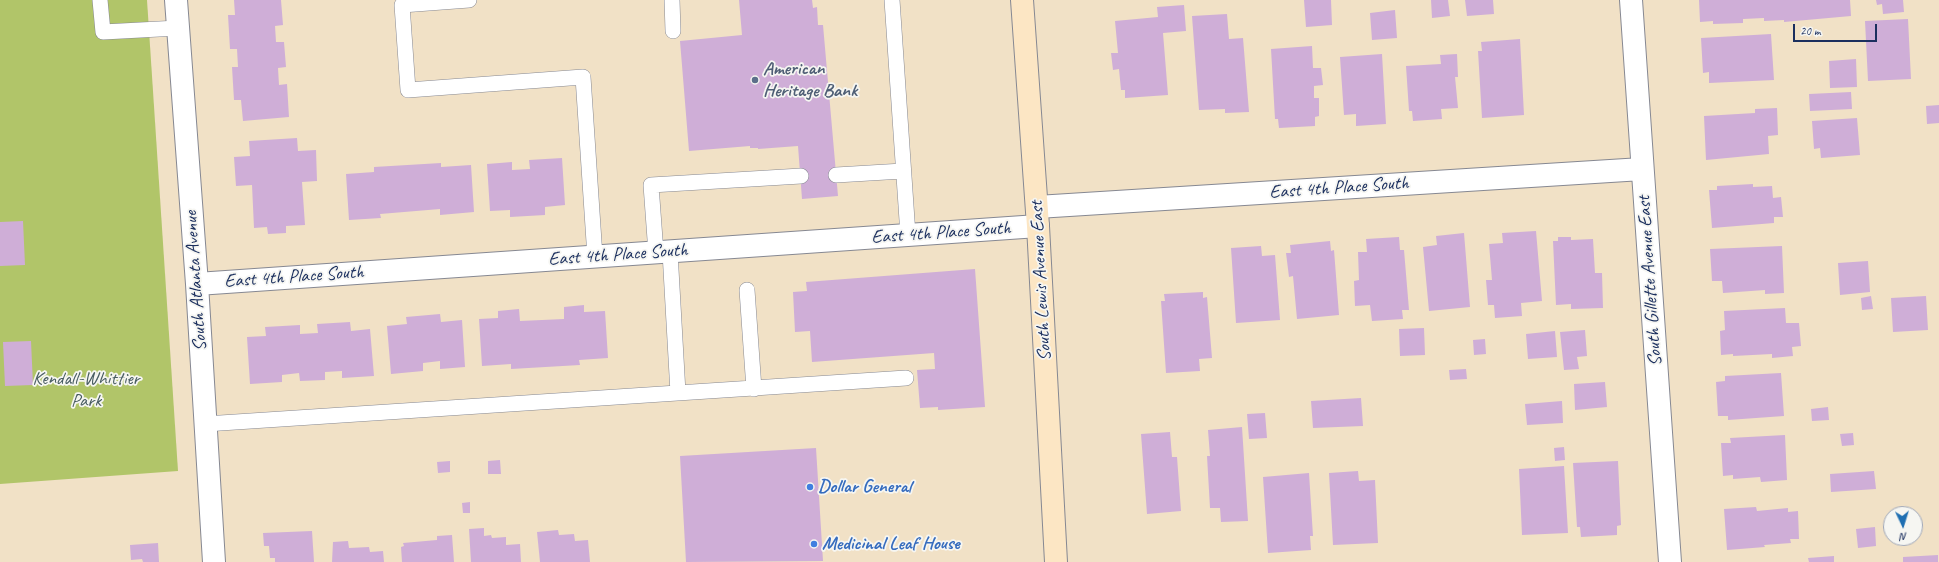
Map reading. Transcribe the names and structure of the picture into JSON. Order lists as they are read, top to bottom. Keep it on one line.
{"streets":{"main road":["South Lewis Avenue East"],"street":["East 4th Place South","South Atlanta Avenue","South Gillette Avenue East"]},"crossings":[["East 4th Place South","South Atlanta Avenue"],["East 4th Place South","South Lewis Avenue East"],["East 4th Place South","South Gillette Avenue East"]],"parks":["Kendall-Whittier Park"],"places":["American Heritage Bank","Dollar General","Medicinal Leaf House"],"scale_bar":"20 m","north":"bottom"}
